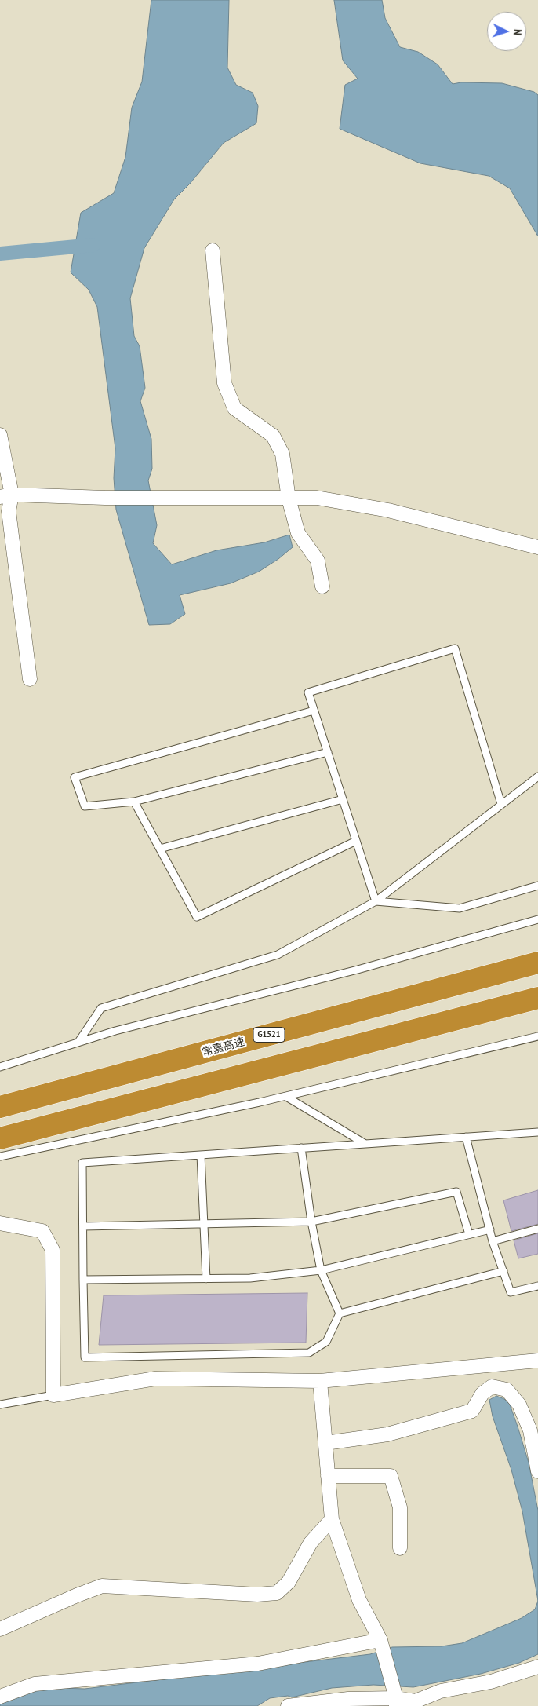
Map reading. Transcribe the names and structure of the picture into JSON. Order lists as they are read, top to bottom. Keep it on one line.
{"streets":{"highway":["G1521","常嘉高速"]},"north":"right"}
